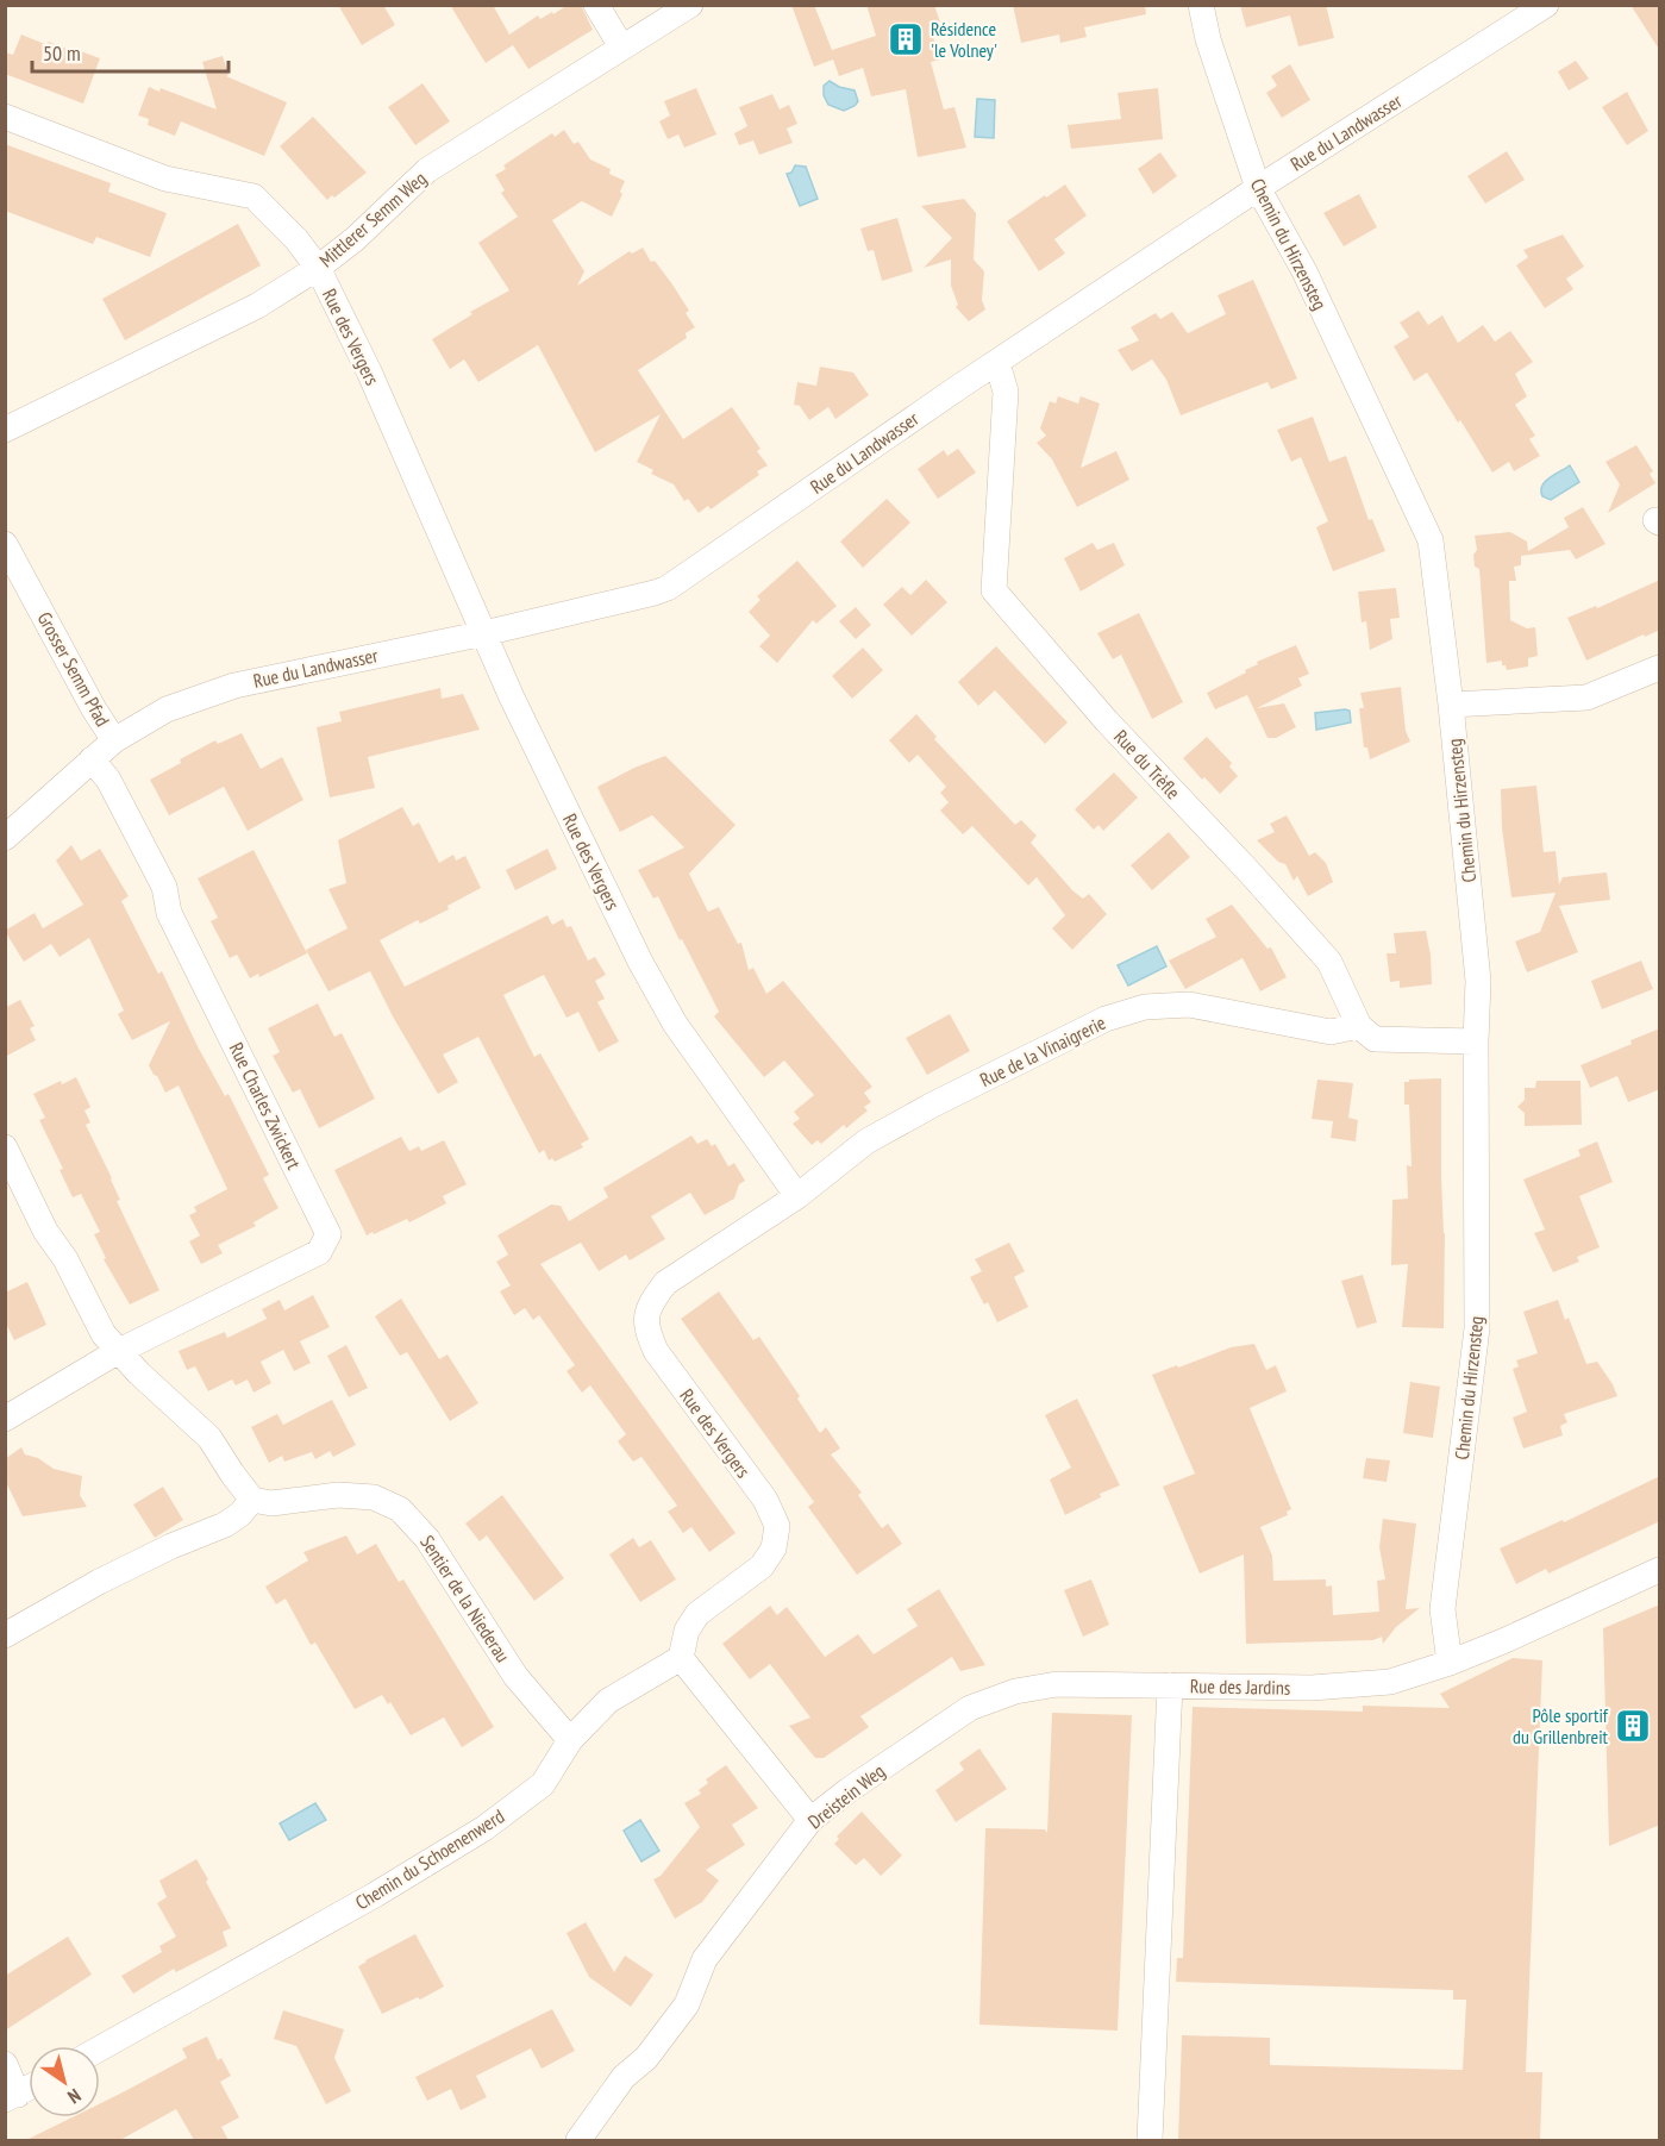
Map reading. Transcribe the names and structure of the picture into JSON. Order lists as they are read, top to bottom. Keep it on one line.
{"streets":{"street":["Rue du Landwasser","Mittlerer Semm Weg","Chemin du Hirzensteg","Rue des Vergers","Grosser Semm Pfad","Rue du Trèfle","Rue de la Vinaigrerie","Rue Charles Zwickert","Sentier de la Niederau","Rue des Jardins","Dreistein Weg","Chemin du Schoenenwerd"]},"crossings":[["Rue du Landwasser","Chemin du Hirzensteg"],["Rue du Landwasser","Rue des Vergers"],["Rue du Landwasser","Grosser Semm Pfad"],["Rue du Landwasser","Rue du Trèfle"],["Mittlerer Semm Weg","Rue des Vergers"],["Chemin du Hirzensteg","Rue des Jardins"],["Rue des Vergers","Rue de la Vinaigrerie"],["Rue des Vergers","Chemin du Schoenenwerd"],["Grosser Semm Pfad","Rue Charles Zwickert"],["Rue du Trèfle","Rue de la Vinaigrerie"],["Sentier de la Niederau","Chemin du Schoenenwerd"],["Rue des Jardins","Dreistein Weg"]],"places":{"building":["Résidence 'le Volney'","Pôle sportif du Grillenbreit"]},"scale_bar":"50 m","north":"bottom right"}
